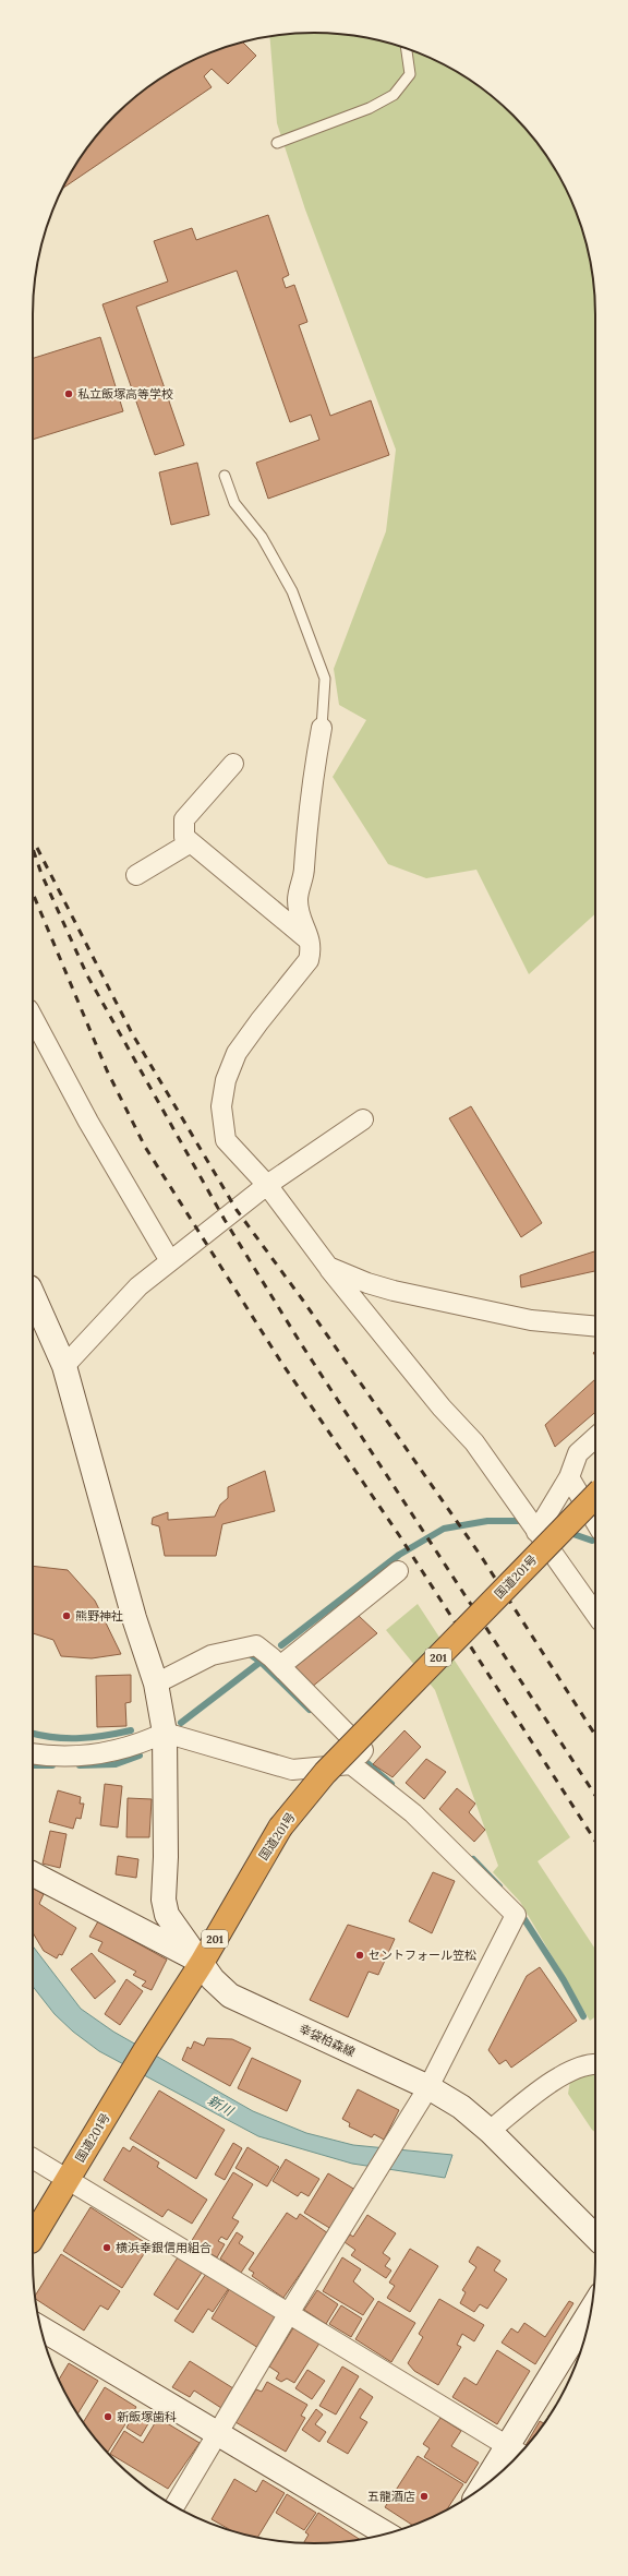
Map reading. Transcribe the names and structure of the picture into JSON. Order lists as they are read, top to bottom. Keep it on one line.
{"streets":{"highway":["国道201号","201"],"street":["幸袋柏森線"]},"crossings":[["国道201号","幸袋柏森線"]],"water":["新川"],"places":["私立飯塚高等学校","熊野神社","セントフォール笠松","横浜幸銀信用組合","新飯塚歯科","五龍酒店"]}
